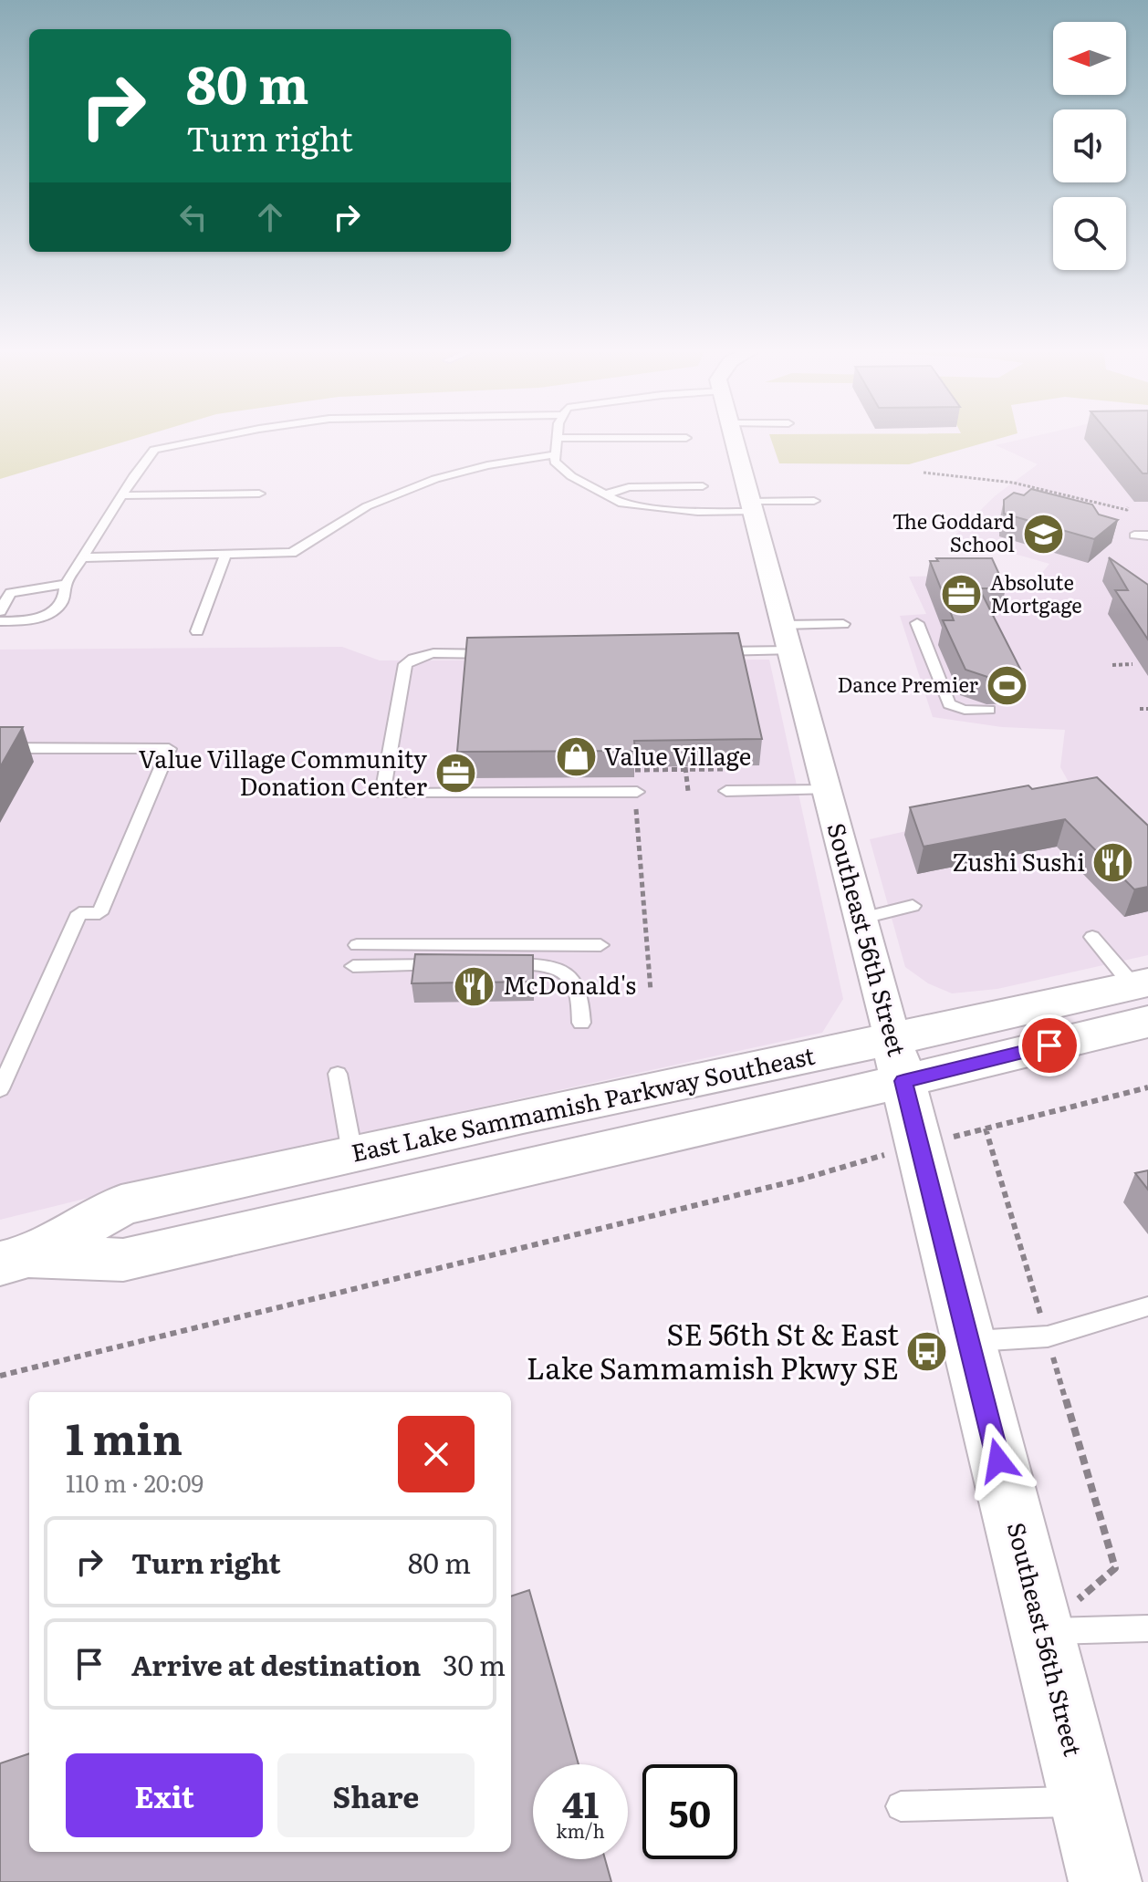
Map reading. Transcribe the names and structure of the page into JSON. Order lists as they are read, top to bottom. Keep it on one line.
{"streets":{"main road":["Southeast 56th Street","East Lake Sammamish Parkway Southeast"]},"crossings":[["Southeast 56th Street","East Lake Sammamish Parkway Southeast"]],"places":{"school or university":["The Goddard School"],"office":["Absolute Mortgage","Value Village Community Donation Center"],"sports":["Dance Premier"],"shop":["Value Village"],"restaurant":["Zushi Sushi","McDonald's"],"bus stop":["SE 56th St & East Lake Sammamish Pkwy SE"]},"north":"left","page":{"turn":["80 m","Turn right"],"heading":["1 min","110 m · 20:09"],"list":[{"name":"Turn right","value":"80 m"},{"name":"Arrive at destination","value":"30 m"}],"buttons":["Exit","Share"],"speed":"41 km/h","limit":"50"}}
